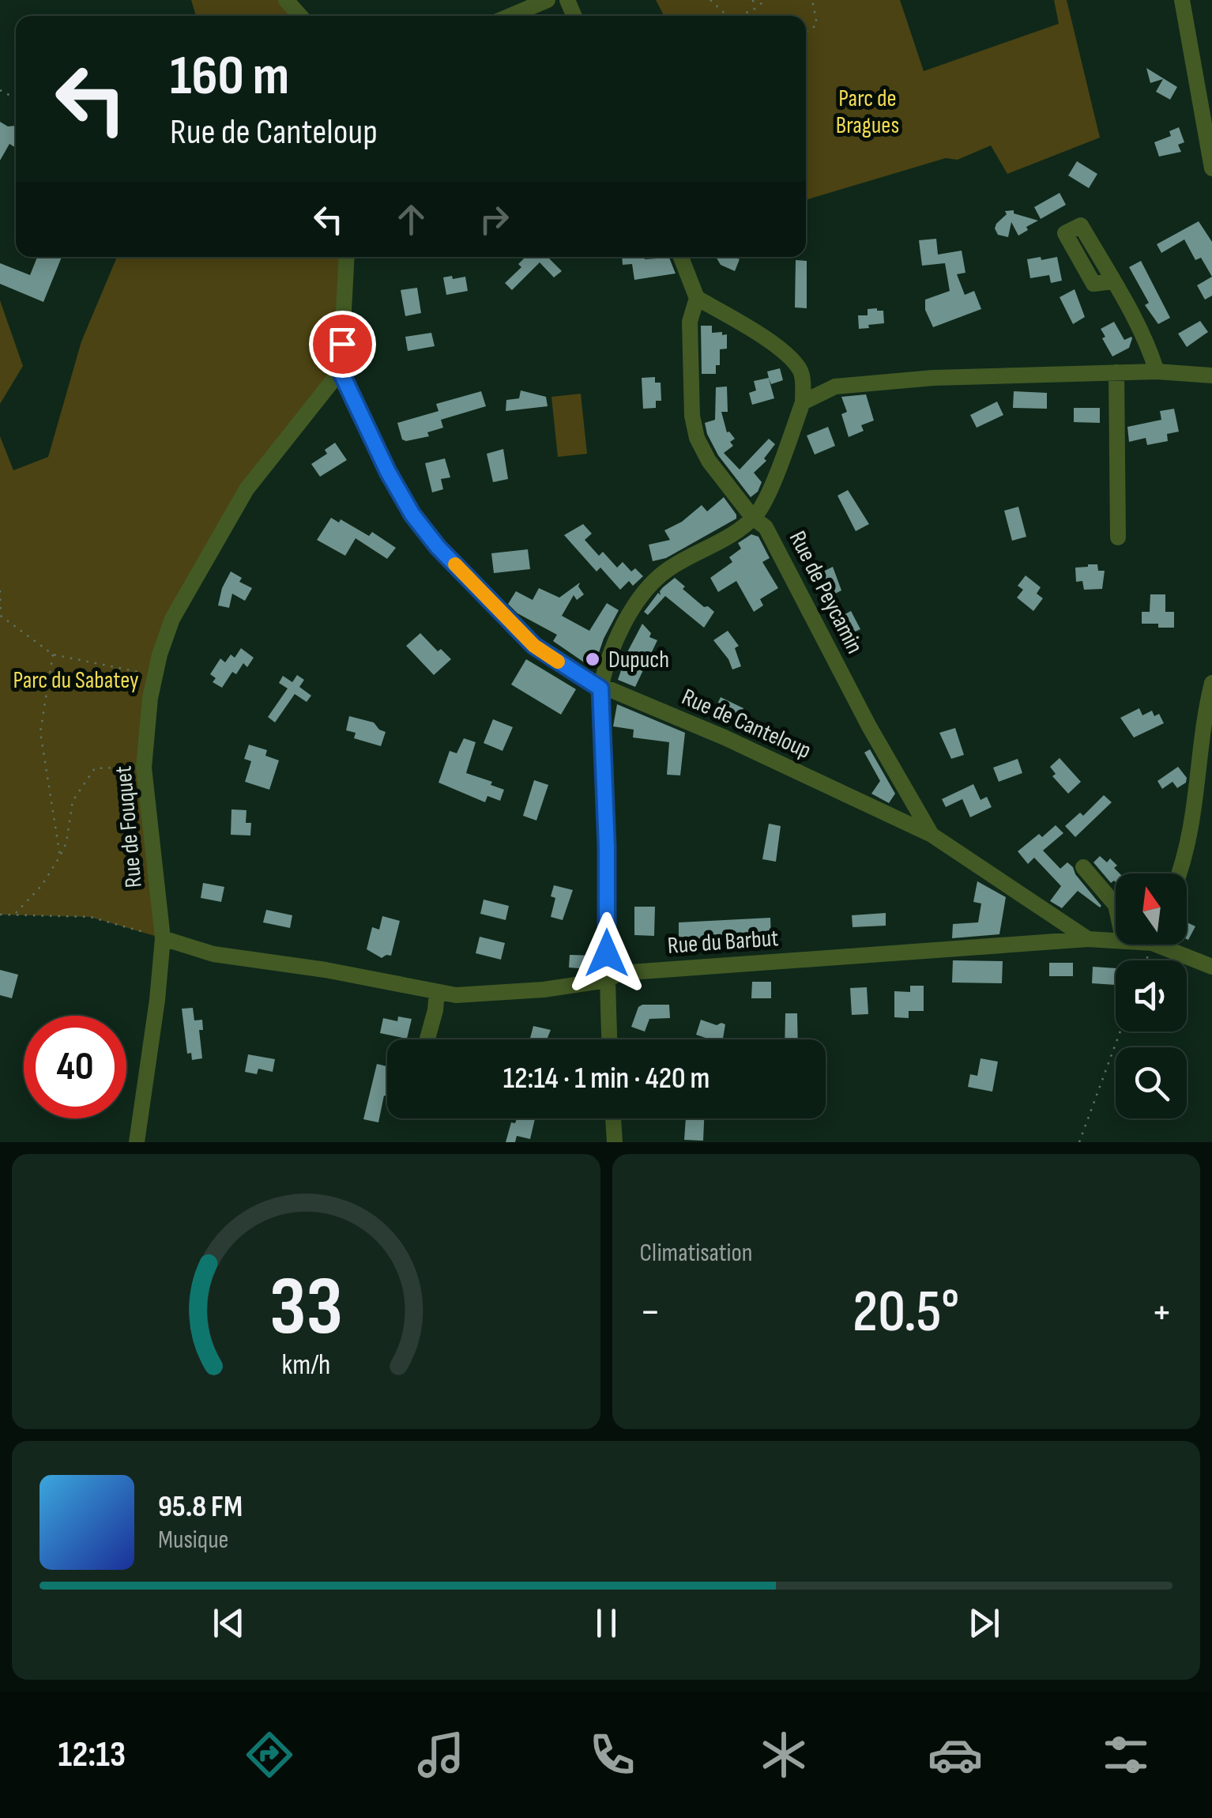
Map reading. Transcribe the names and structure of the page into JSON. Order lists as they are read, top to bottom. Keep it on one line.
{"streets":{"street":["Rue de Peycamin","Rue de Canteloup","Rue de Fouquet","Rue du Barbut"]},"crossings":[["Rue de Peycamin","Rue de Canteloup"],["Rue de Canteloup","Rue de Fouquet"],["Rue de Canteloup","Rue du Barbut"],["Rue de Fouquet","Rue du Barbut"]],"parks":["Parc de Bragues","Parc du Sabatey"],"places":["Dupuch"],"north":"top","page":{"turn":["160 m","Rue de Canteloup"],"limit":"40","trip":"12:14 · 1 min · 420 m","tile":"Climatisation","heat":["−","20.5°","+"],"song":["95.8 FM","Musique"],"tabs":"12:13","gauge":["33","km/h"]}}
